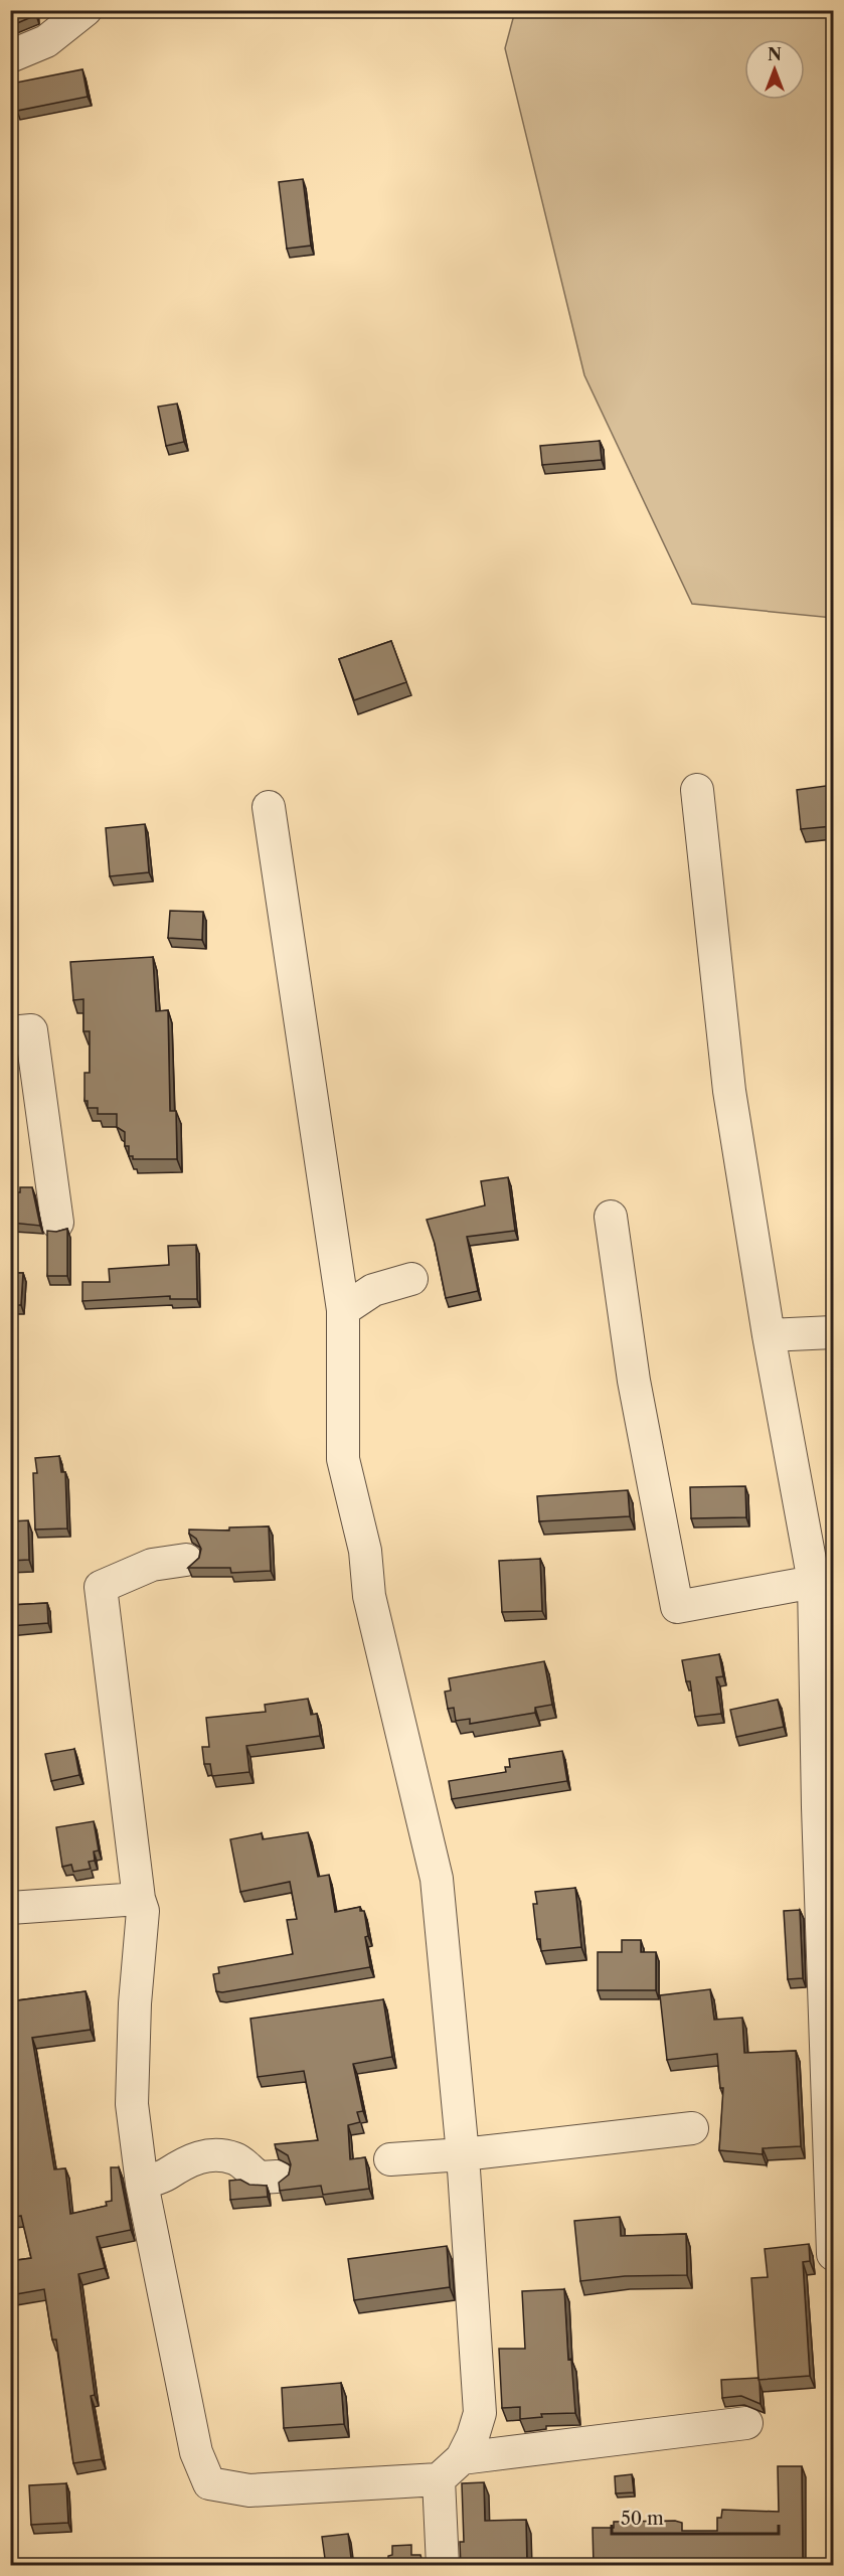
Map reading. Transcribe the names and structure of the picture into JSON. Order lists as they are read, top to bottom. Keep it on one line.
{"scale_bar":"50 m","north":"top"}
